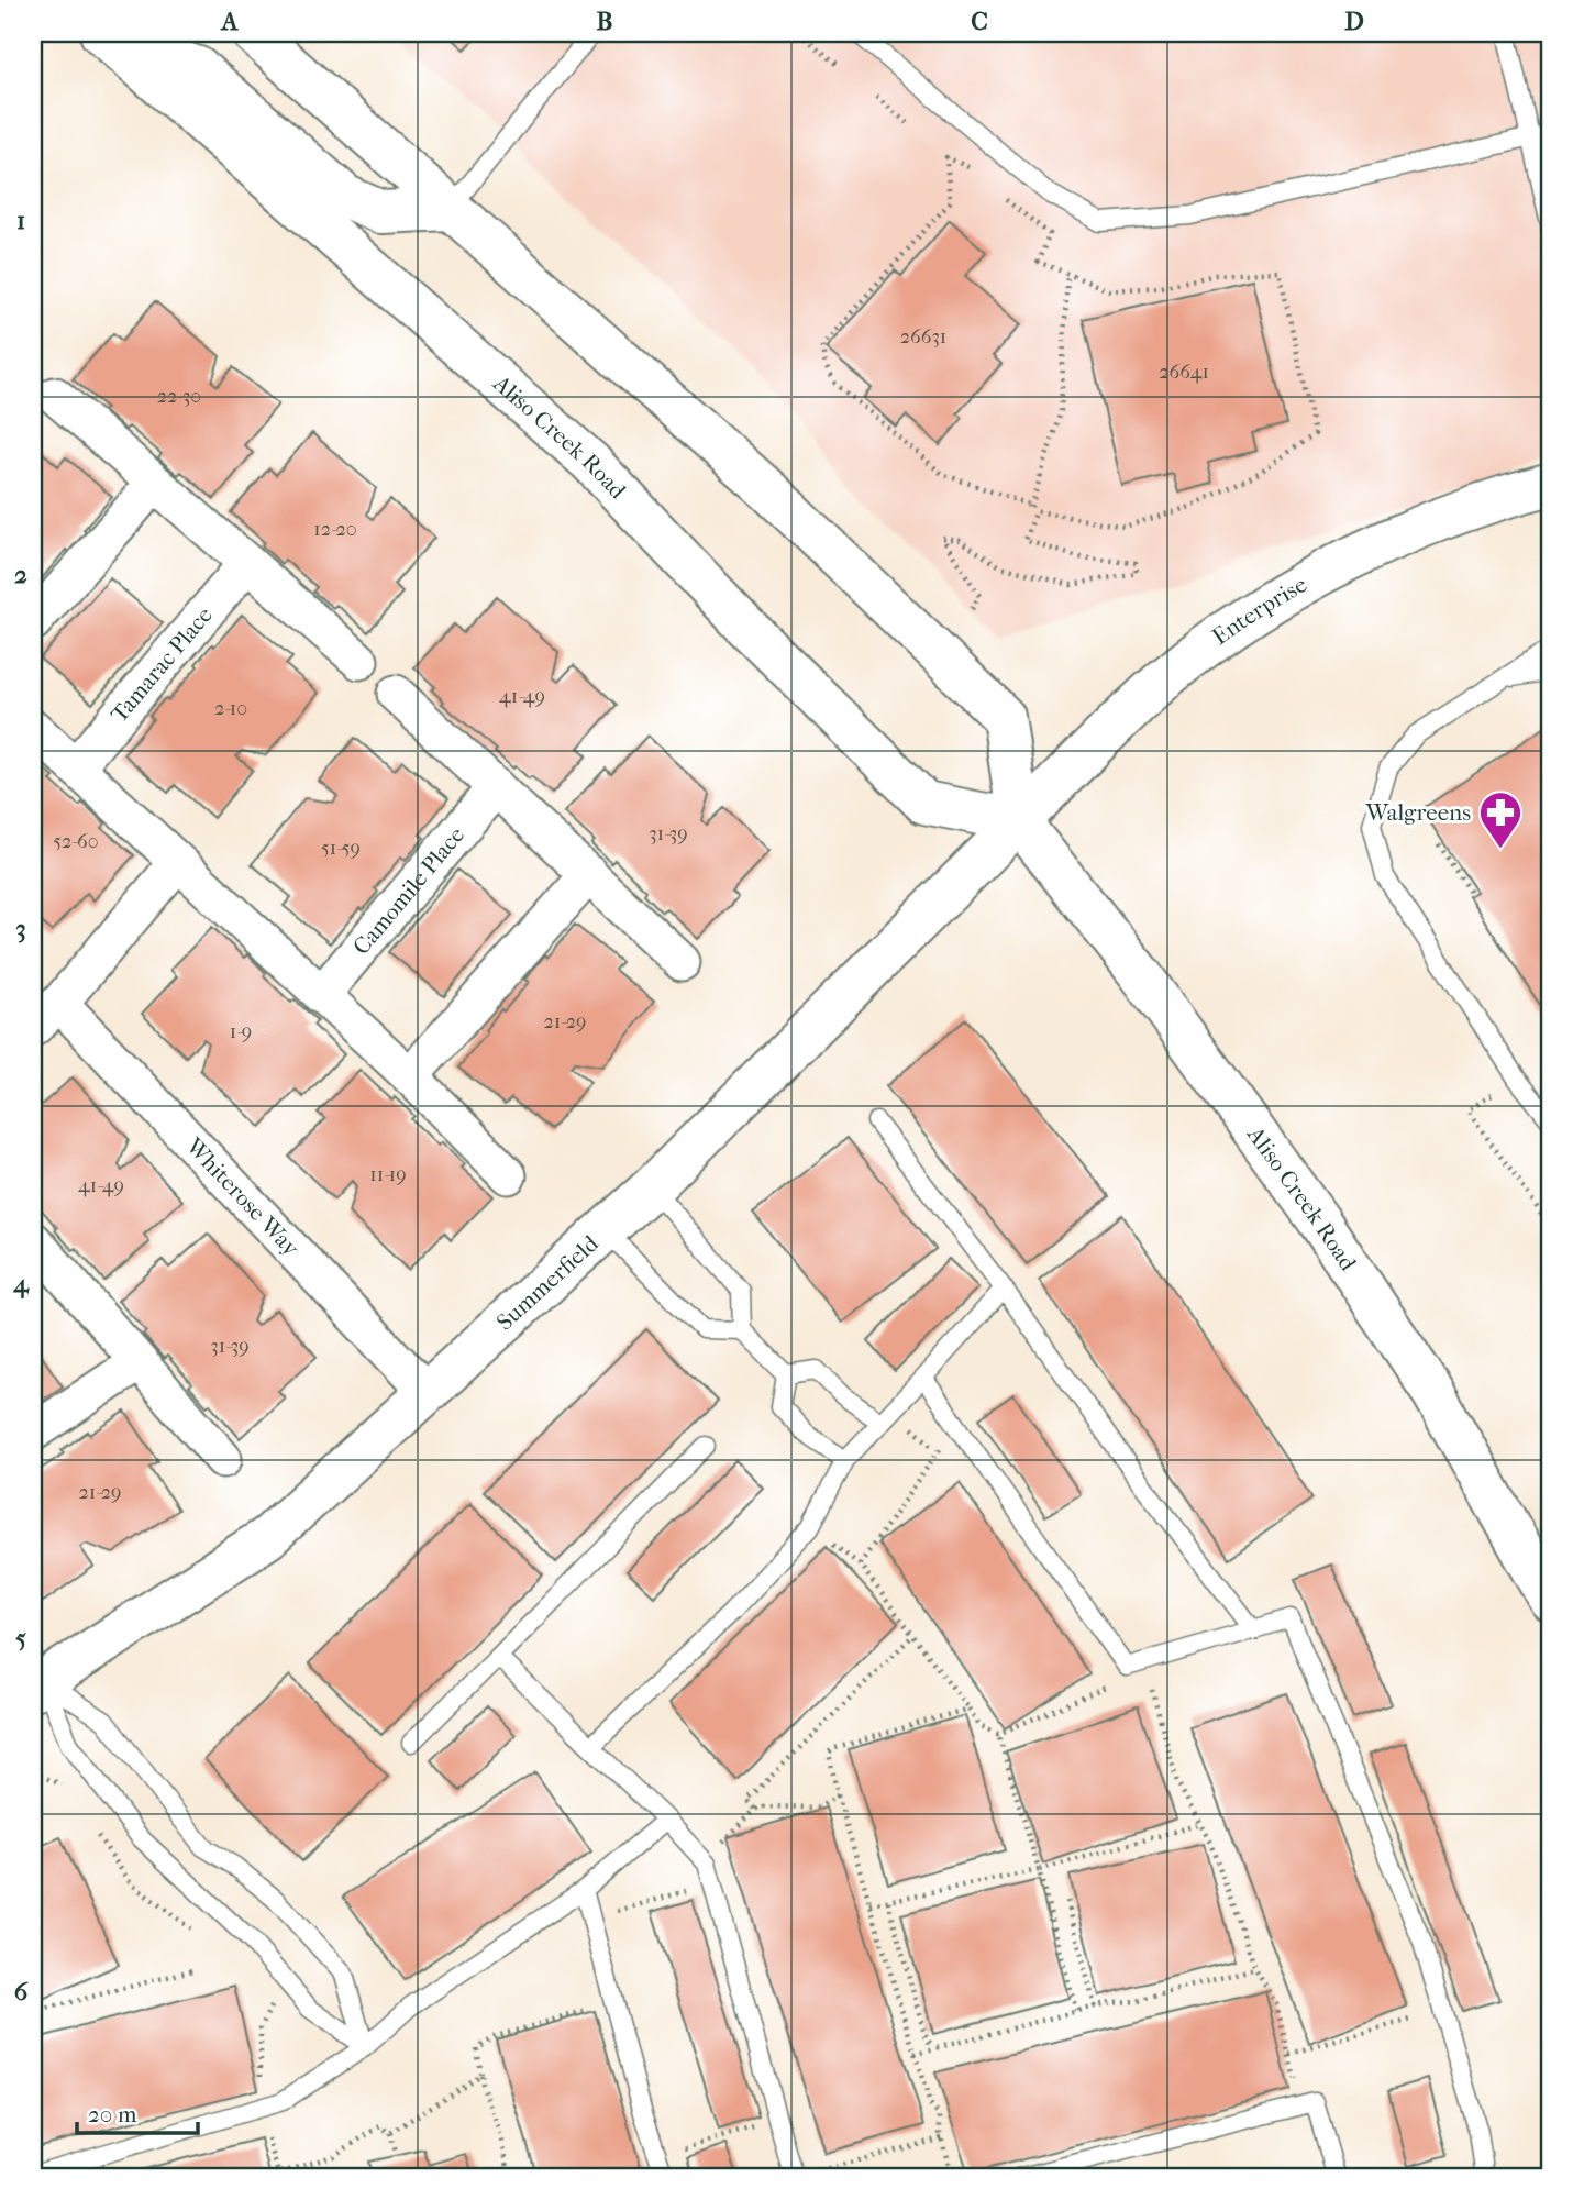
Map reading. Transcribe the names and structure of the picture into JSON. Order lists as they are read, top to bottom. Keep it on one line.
{"streets":{"main road":["Aliso Creek Road","Enterprise","Summerfield"],"street":["Tamarac Place","Camomile Place","Whiterose Way"]},"crossings":[["Aliso Creek Road","Enterprise"],["Aliso Creek Road","Summerfield"],["Enterprise","Summerfield"],["Whiterose Way","Summerfield"]],"places":{"pharmacy":["Walgreens"]},"house_numbers":["26631","26641","22-30","12-20","41-49","2-10","31-39","52-60","51-59","21-29","1-9","11-19","41-49","31-39","21-29"],"scale_bar":"20 m","grid":{"columns":["A","B","C","D"],"rows":["1","2","3","4","5","6"]}}
